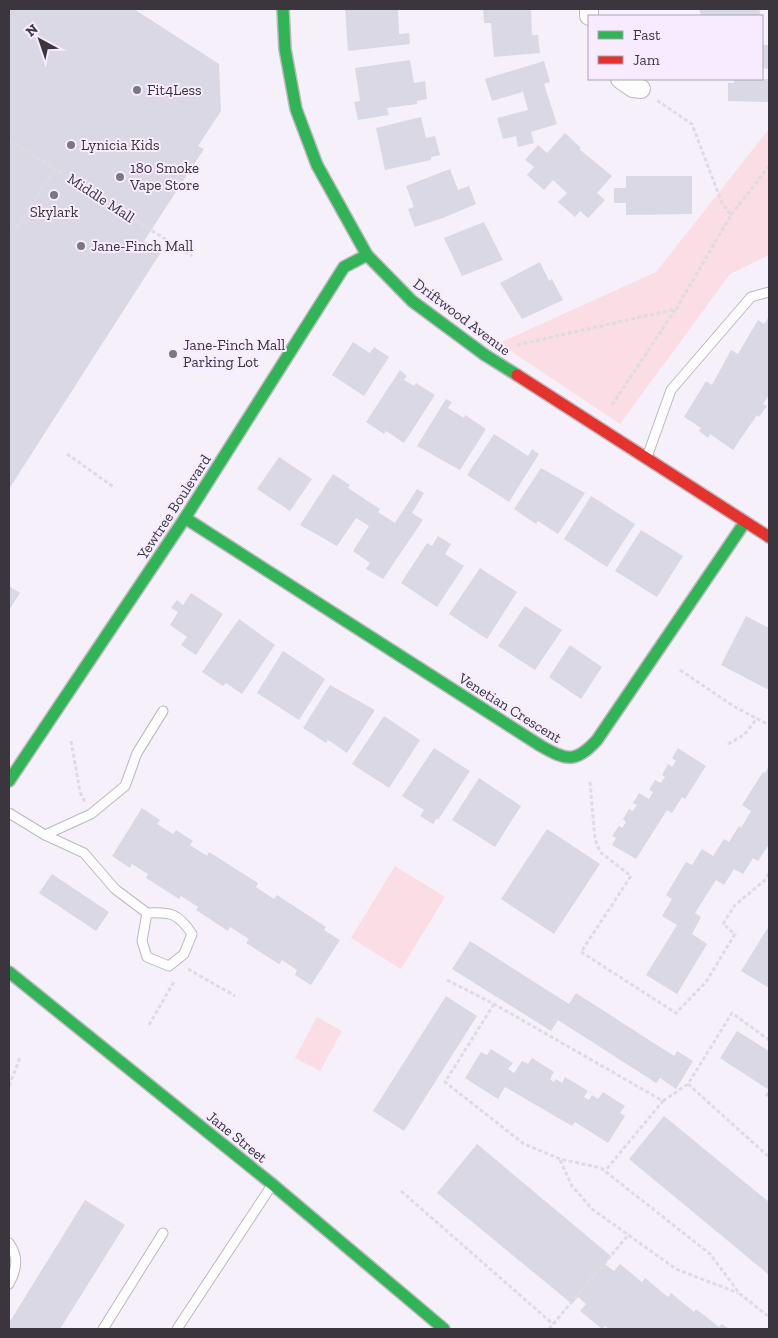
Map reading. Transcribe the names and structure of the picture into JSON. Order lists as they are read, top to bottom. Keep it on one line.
{"streets":{"street":["Driftwood Avenue","Yewtree Boulevard","Venetian Crescent","Jane Street"],"path":["Middle Mall"]},"crossings":[["Driftwood Avenue","Yewtree Boulevard"],["Driftwood Avenue","Venetian Crescent"],["Yewtree Boulevard","Venetian Crescent"]],"places":["Fit4Less","Lynicia Kids","180 Smoke Vape Store","Skylark","Jane-Finch Mall","Jane-Finch Mall Parking Lot"],"legend":["Fast","Jam"],"north":"top left"}
